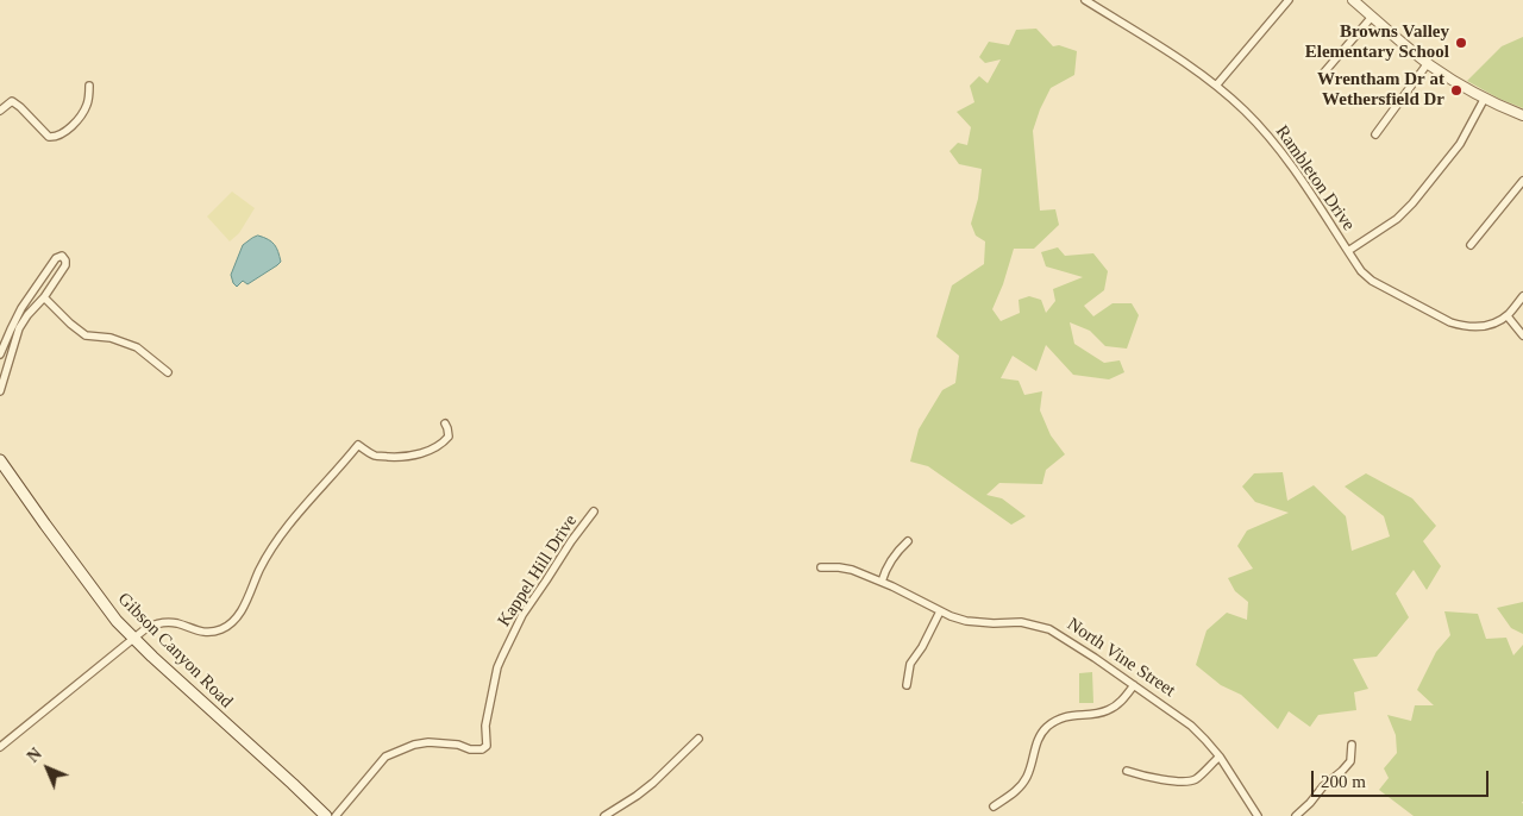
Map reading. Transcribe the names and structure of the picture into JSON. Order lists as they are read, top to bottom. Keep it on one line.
{"streets":{"main road":["Gibson Canyon Road"],"street":["Rambleton Drive","Kappel Hill Drive","North Vine Street"]},"places":["Browns Valley Elementary School","Wrentham Dr at Wethersfield Dr"],"scale_bar":"200 m","north":"top left"}
